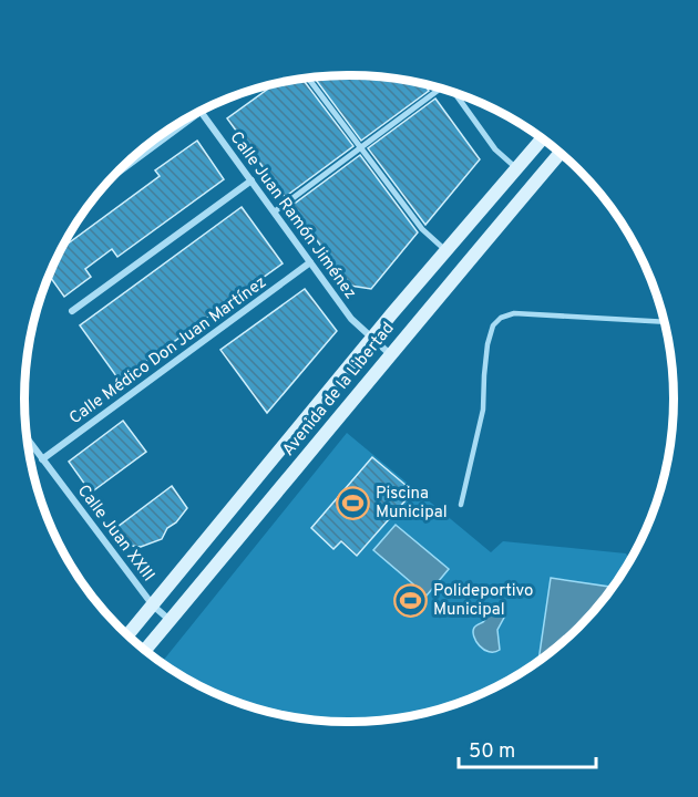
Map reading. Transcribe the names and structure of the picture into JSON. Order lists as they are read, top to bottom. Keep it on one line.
{"streets":{"main road":["Avenida de la Libertad"],"street":["Calle Juan Ramón Jiménez","Calle Médico Don Juan Martínez","Calle Juan XXIII"]},"crossings":[["Calle Juan Ramón Jiménez","Calle Médico Don Juan Martínez"],["Calle Juan Ramón Jiménez","Avenida de la Libertad"],["Calle Médico Don Juan Martínez","Calle Juan XXIII"],["Avenida de la Libertad","Calle Juan XXIII"]],"places":{"sports":["Piscina Municipal","Polideportivo Municipal"]},"scale_bar":"50 m"}
